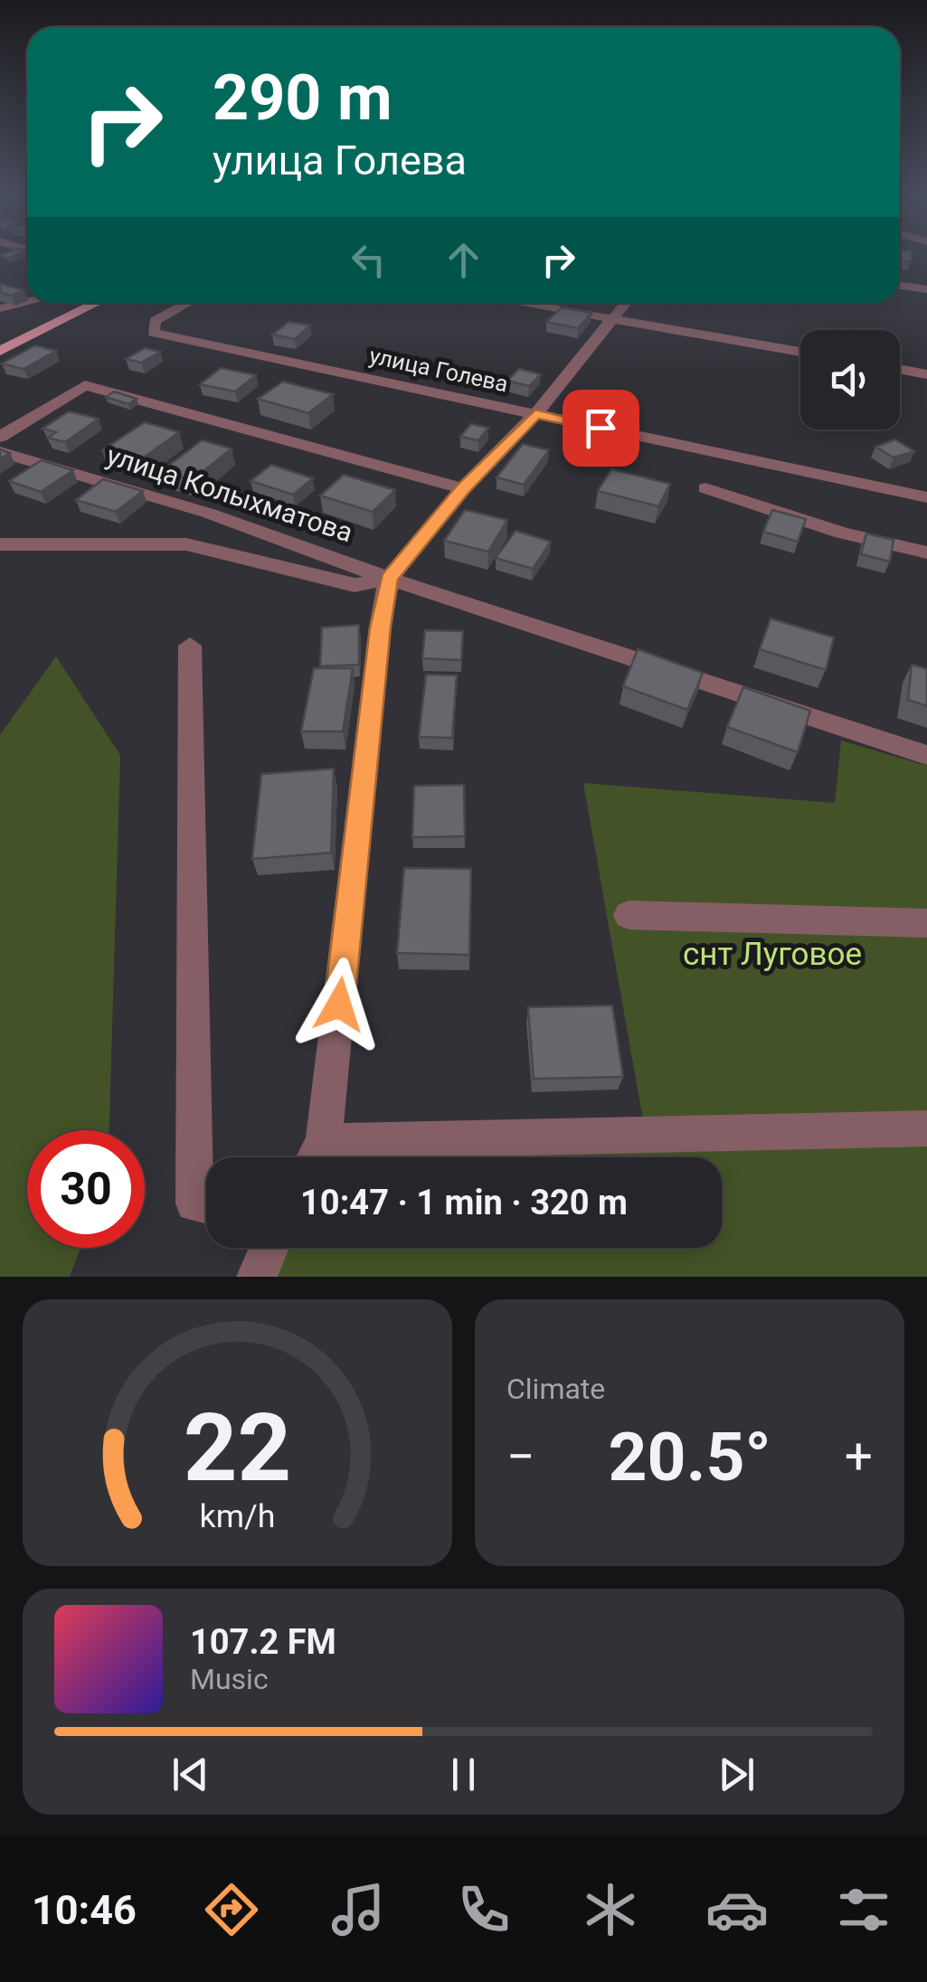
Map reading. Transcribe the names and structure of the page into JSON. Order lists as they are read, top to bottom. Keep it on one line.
{"streets":{"street":["улица Голева","улица Колыхматова"]},"parks":["снт Луговое"],"page":{"turn":["290 m","улица Голева"],"limit":"30","trip":"10:47 · 1 min · 320 m","tile":"Climate","heat":["−","20.5°","+"],"song":["107.2 FM","Music"],"tabs":"10:46","gauge":["22","km/h"]}}
